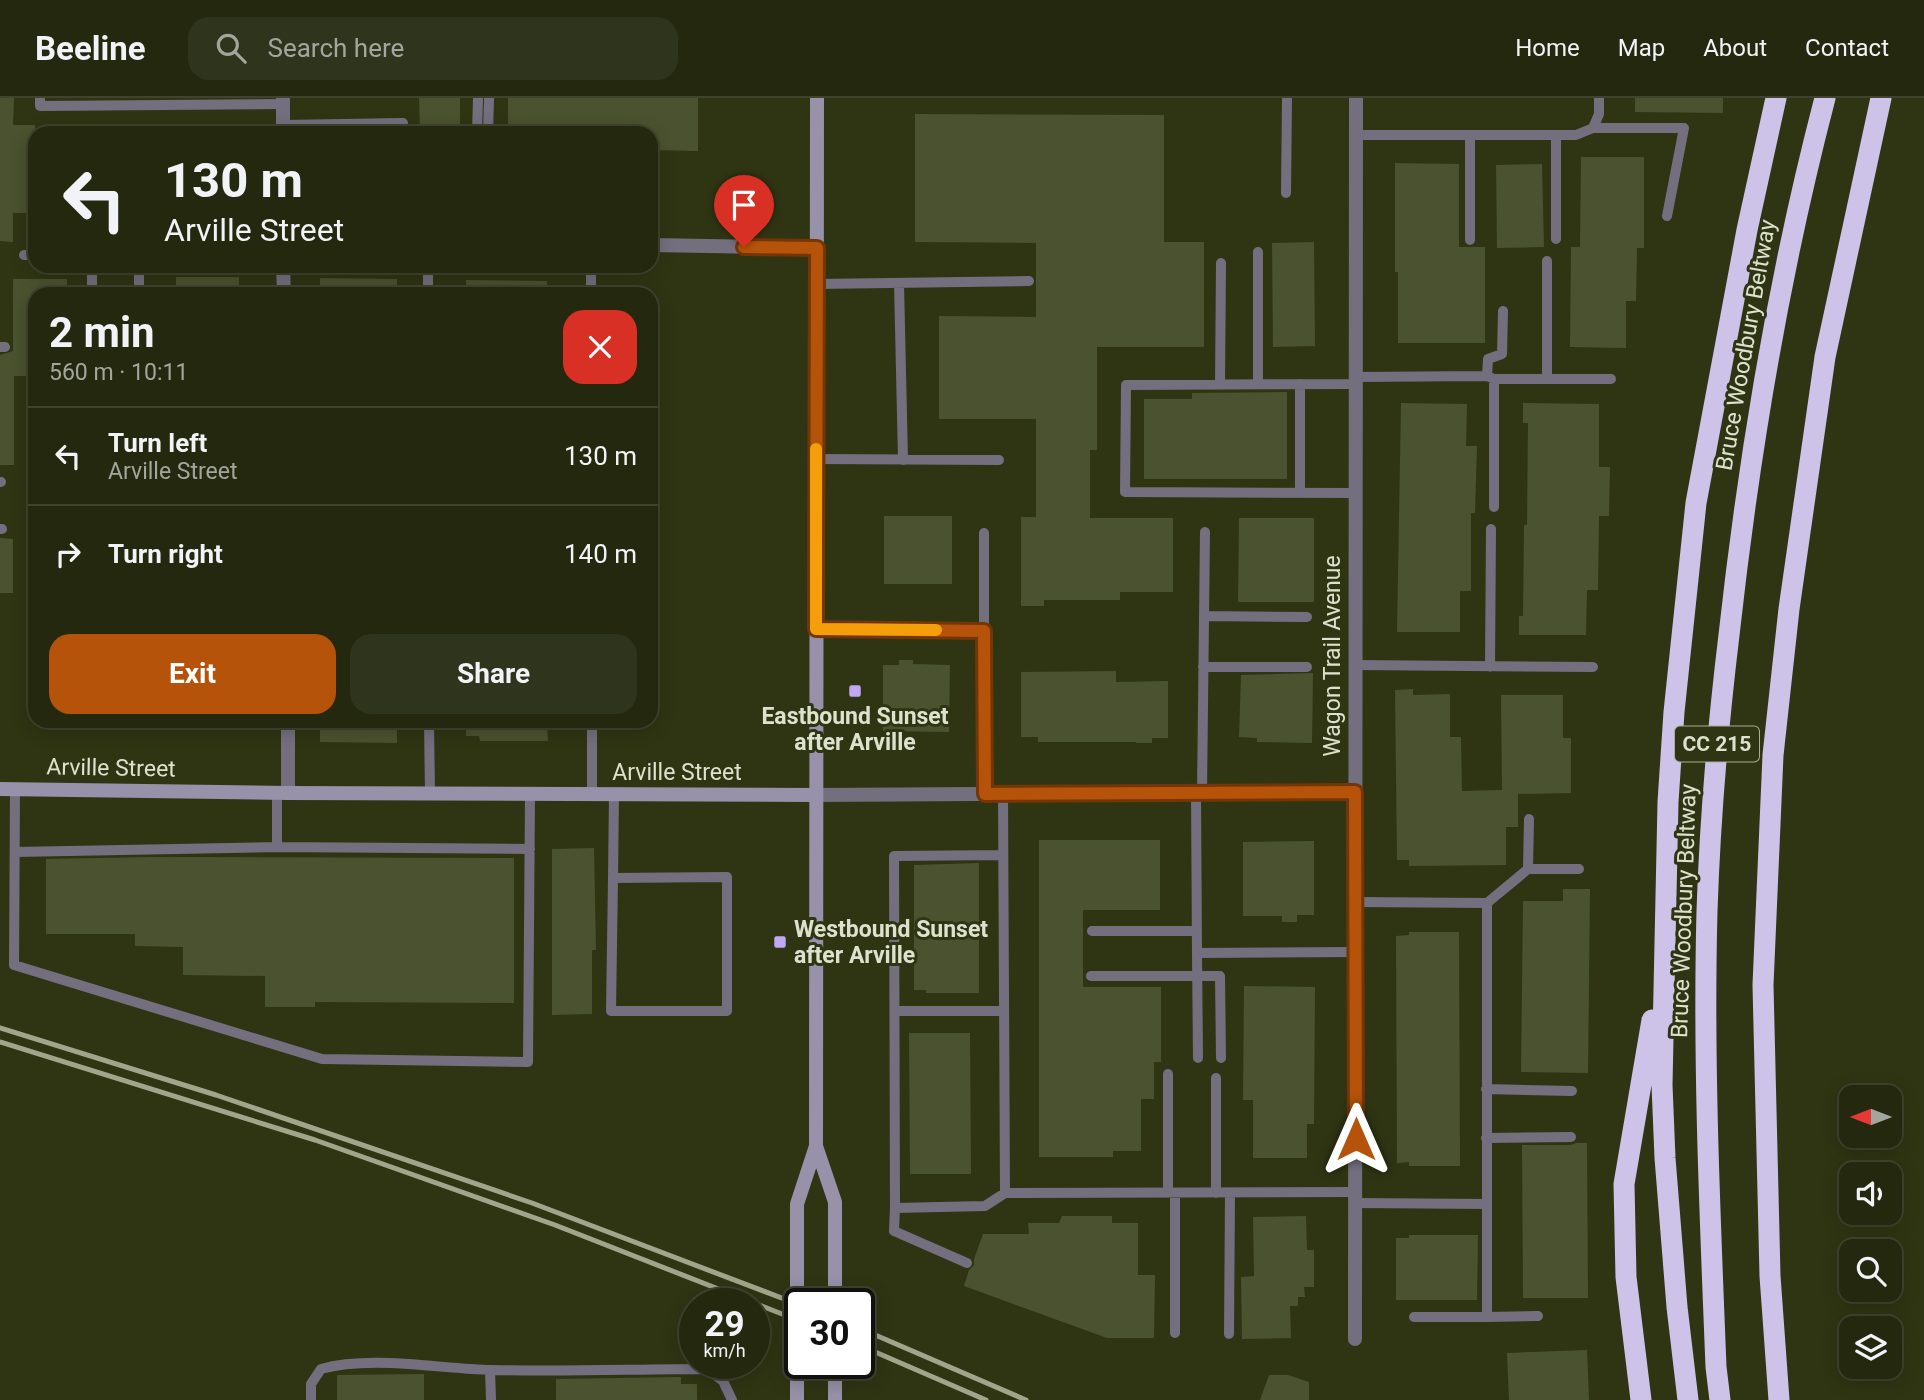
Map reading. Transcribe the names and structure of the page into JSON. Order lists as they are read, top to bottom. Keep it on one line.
{"streets":{"highway":["Bruce Woodbury Beltway","CC 215"],"main road":["Arville Street"],"street":["Wagon Trail Avenue"]},"crossings":[["Wagon Trail Avenue","Arville Street"]],"places":{"transit":["Eastbound Sunset after Arville","Westbound Sunset after Arville"]},"north":"left","page":{"header":"Beeline","search":"Search here","nav":["Home","Map","About","Contact"],"turn":["130 m","Arville Street"],"heading":["2 min","560 m · 10:11"],"list":[{"name":"Turn left","note":"Arville Street","value":"130 m"},{"name":"Turn right","value":"140 m"}],"buttons":["Exit","Share"],"speed":"29 km/h","limit":"30"}}
